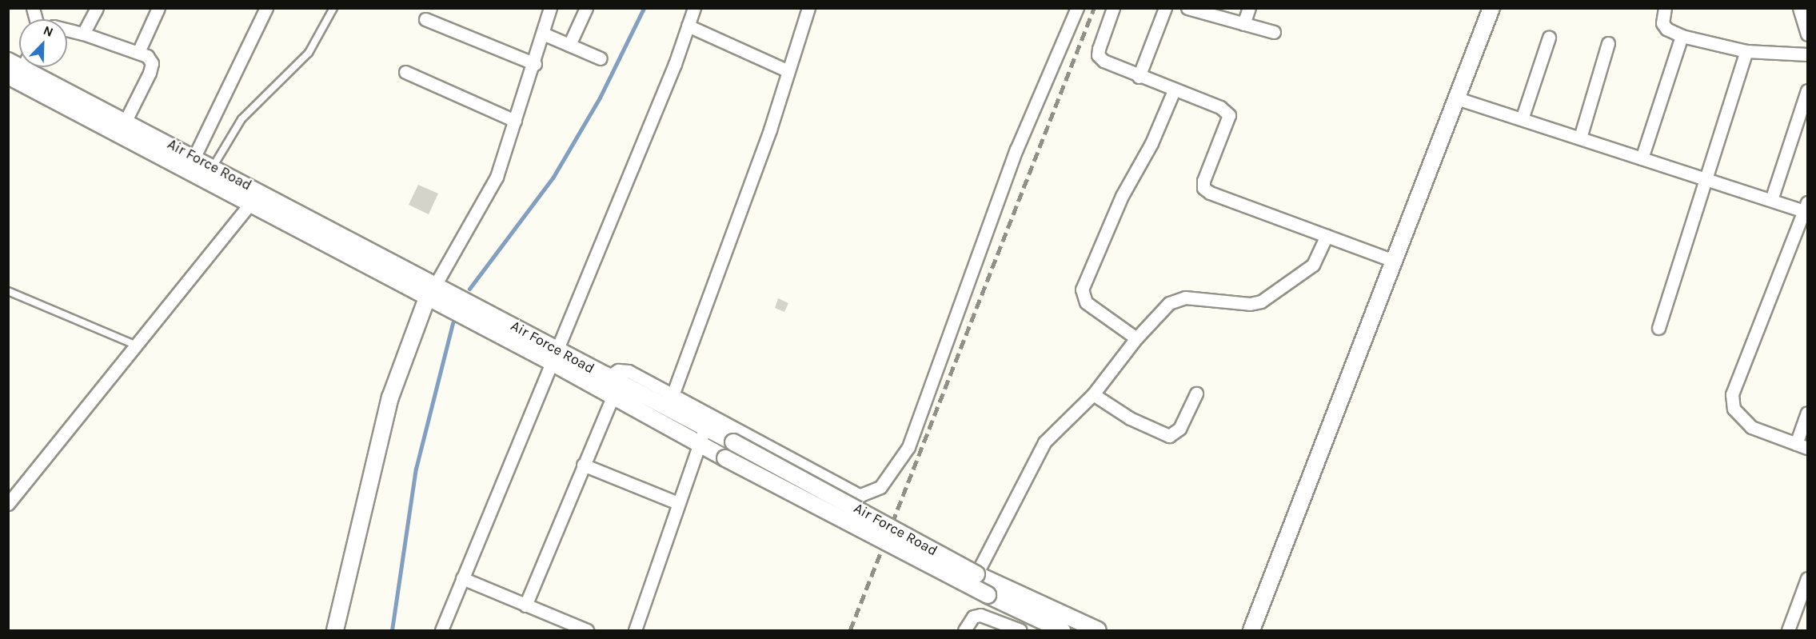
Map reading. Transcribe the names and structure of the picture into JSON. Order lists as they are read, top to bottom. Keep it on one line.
{"streets":{"street":["Air Force Road"]},"north":"top right"}
